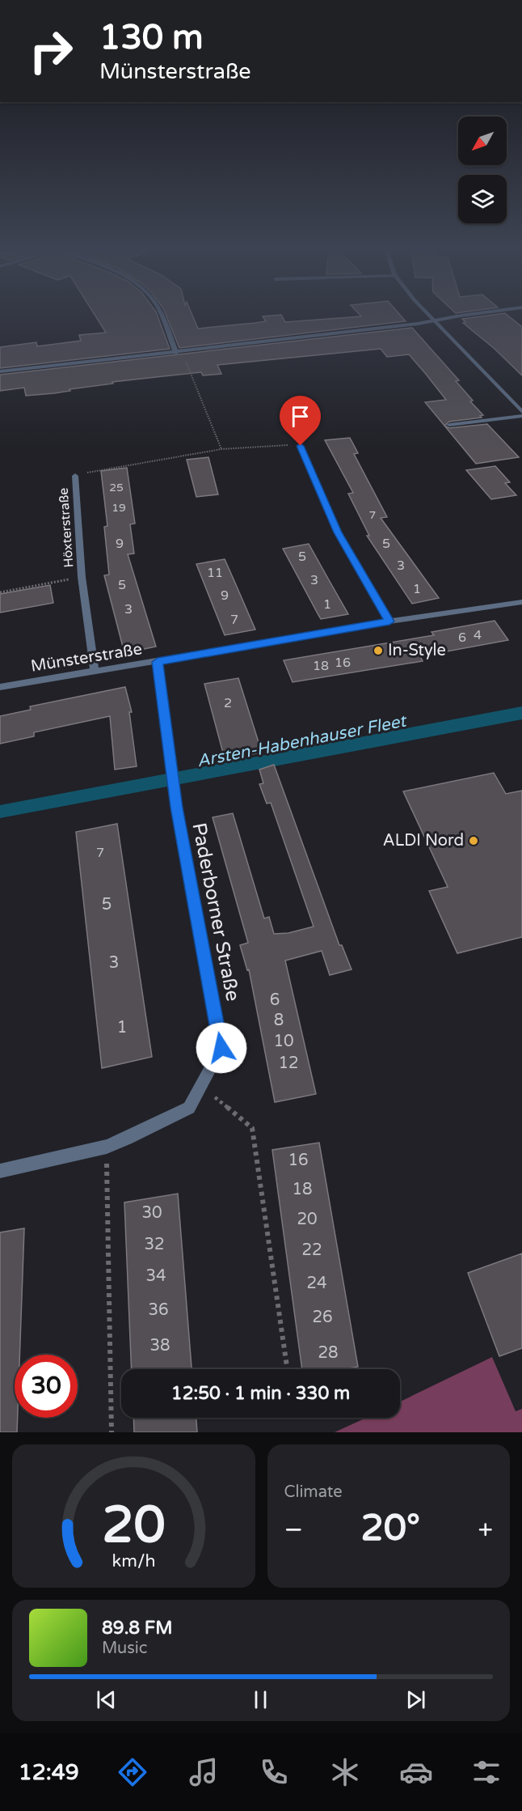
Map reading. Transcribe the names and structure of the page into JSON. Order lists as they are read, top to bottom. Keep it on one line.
{"streets":{"street":["Höxterstraße","Münsterstraße","Paderborner Straße"]},"crossings":[["Höxterstraße","Münsterstraße"],["Münsterstraße","Paderborner Straße"]],"water":["Arsten-Habenhauser Fleet"],"places":["In-Style","ALDI Nord"],"house_numbers":["25","19","7","9","5","5","3","11","3","5","1","9","1","3","7","4","6","16","18","2","7","5","3","6","8","1","10","12","16","18","30","20","32","22","34","24","36","26","38","28"],"north":"bottom left","page":{"turn":["130 m","Münsterstraße"],"limit":"30","trip":"12:50 · 1 min · 330 m","tile":"Climate","heat":["−","20°","+"],"song":["89.8 FM","Music"],"tabs":"12:49","gauge":["20","km/h"]}}
